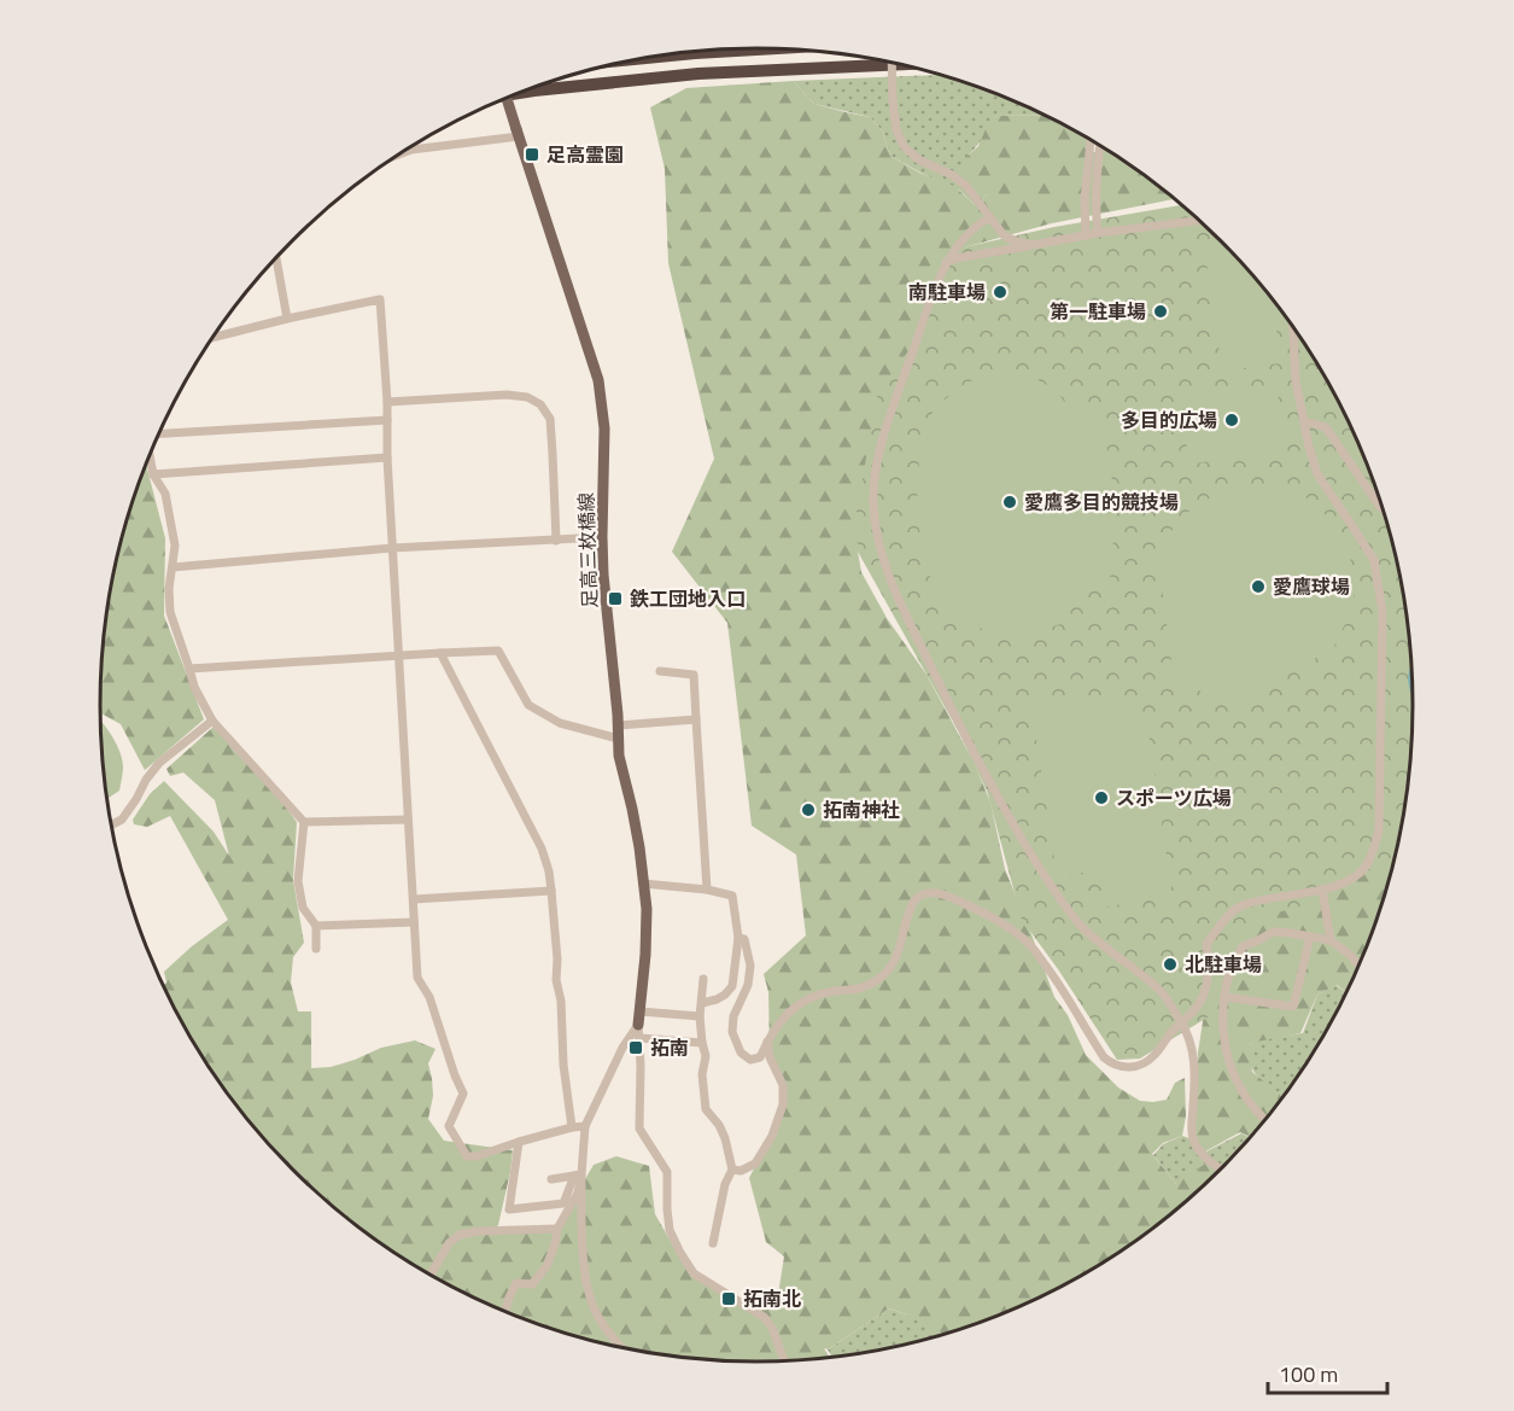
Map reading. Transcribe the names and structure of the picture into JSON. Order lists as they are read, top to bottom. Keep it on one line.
{"streets":{"main road":["足高三枚橋線"]},"places":{"transit":["足高霊園","鉄工団地入口","拓南","拓南北"],"other":["南駐車場","第一駐車場","多目的広場","愛鷹多目的競技場","愛鷹球場","スポーツ広場","拓南神社","北駐車場"]},"scale_bar":"100 m"}
